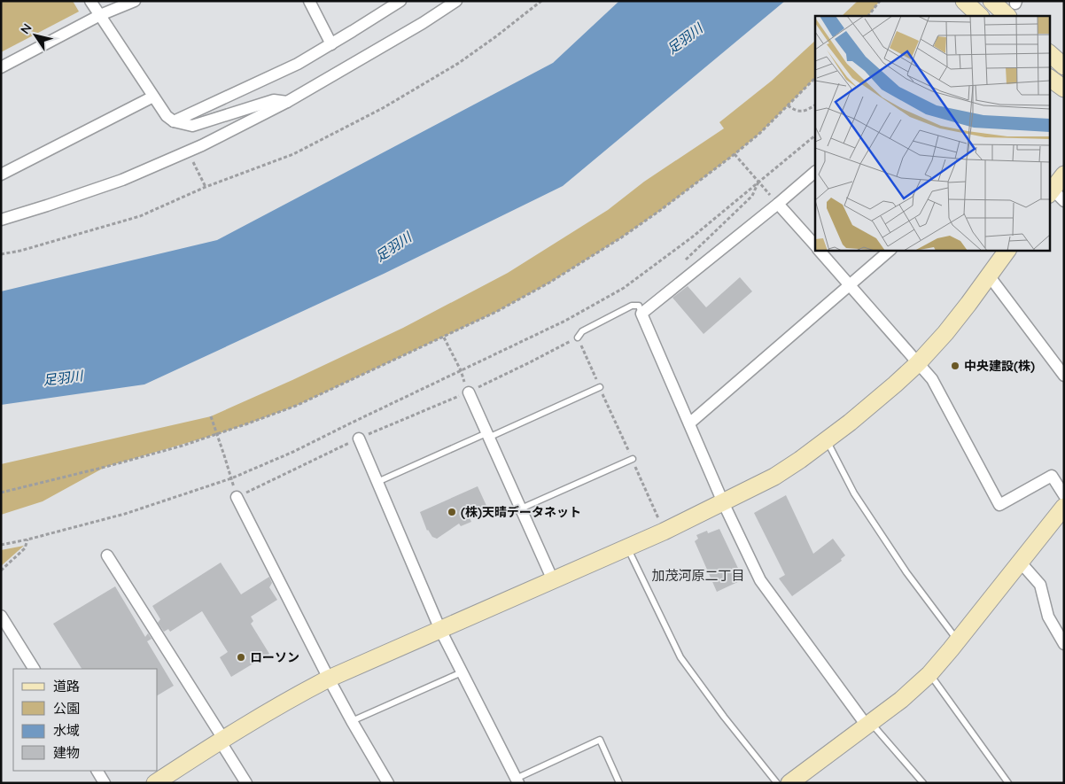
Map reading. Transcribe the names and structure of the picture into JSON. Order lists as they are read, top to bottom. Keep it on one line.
{"districts":["加茂河原二丁目"],"water":["足羽川"],"places":["中央建設(株)","(株)天晴データネット","ローソン"],"legend":["道路","公園","水域","建物"],"north":"top left"}
